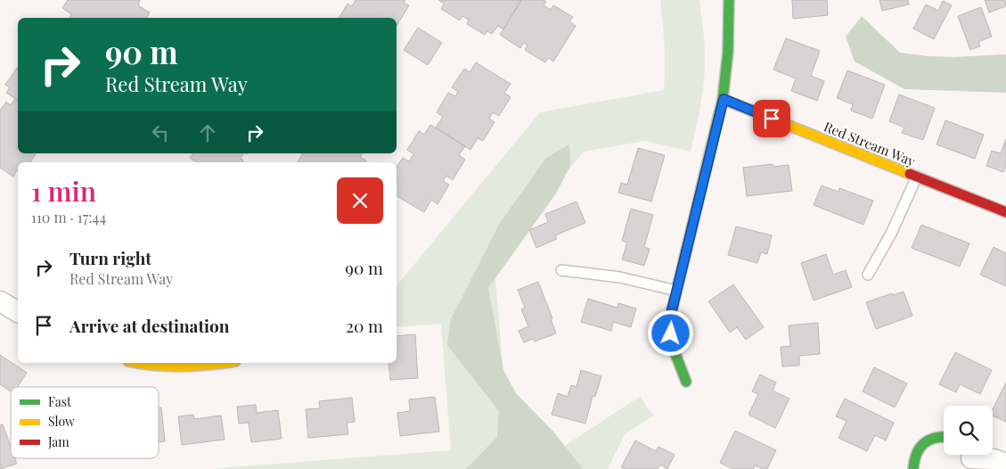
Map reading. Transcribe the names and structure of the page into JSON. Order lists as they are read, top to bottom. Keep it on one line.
{"streets":{"street":["Red Stream Way"]},"legend":["Fast","Slow","Jam"],"page":{"turn":["90 m","Red Stream Way"],"heading":["1 min","110 m · 17:44"],"list":[{"name":"Turn right","note":"Red Stream Way","value":"90 m"},{"name":"Arrive at destination","value":"20 m"}]}}
